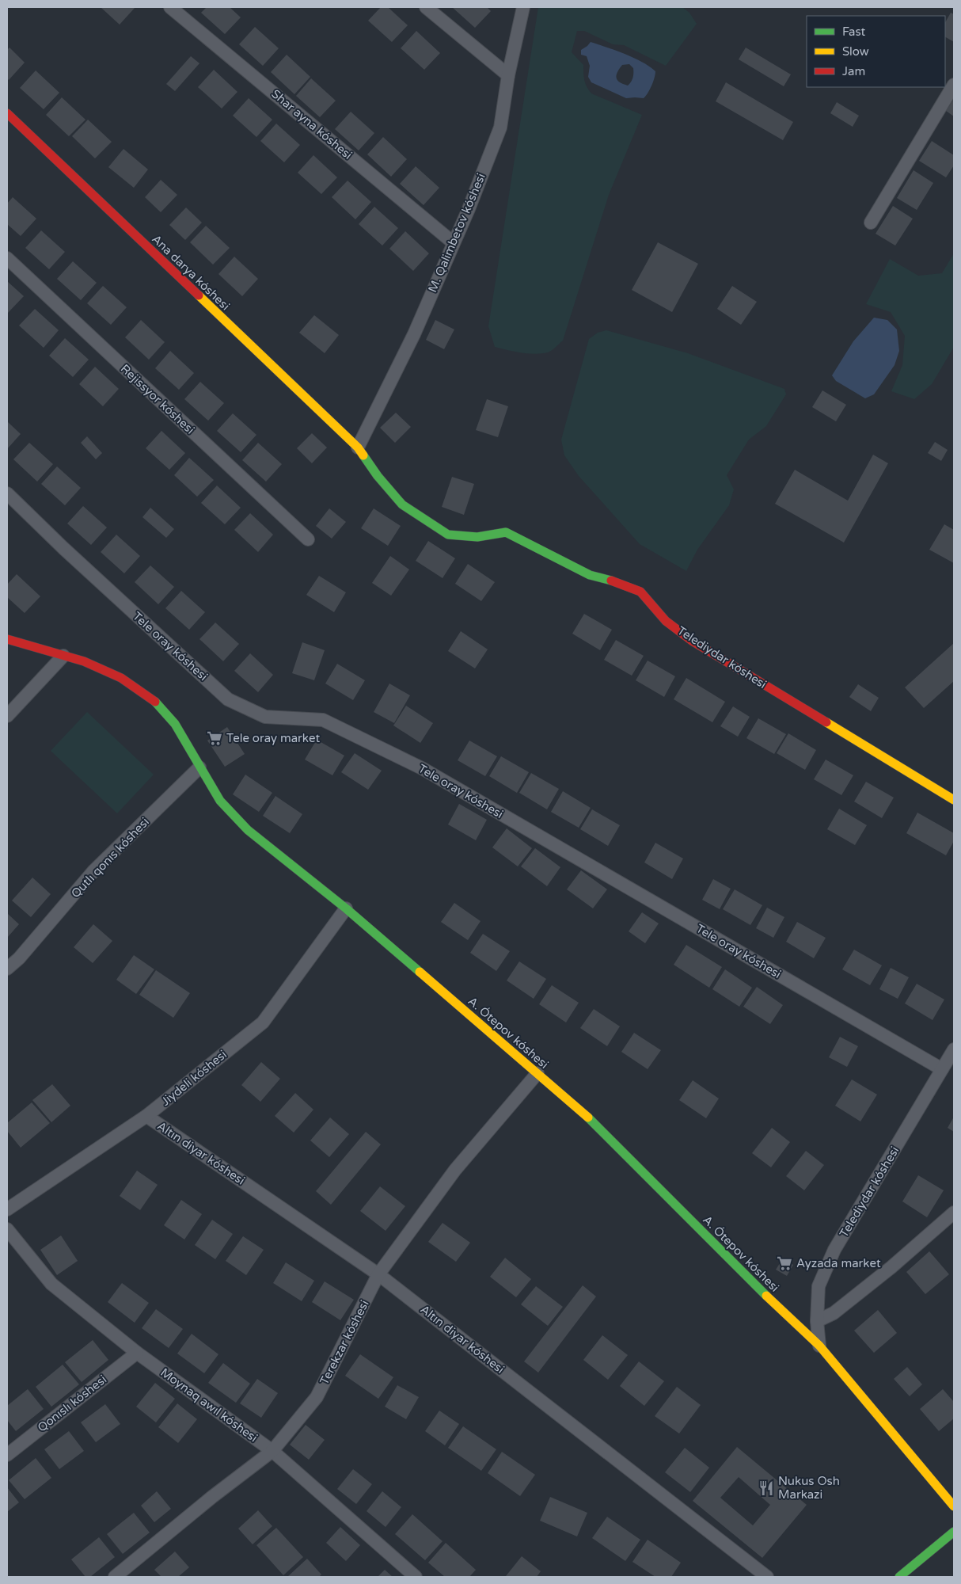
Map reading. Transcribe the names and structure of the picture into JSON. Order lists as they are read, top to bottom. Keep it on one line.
{"streets":{"street":["Shar ayna kóshesi","M. Qalimbetov kóshesi","Ana darya kóshesi","Rejissyor kóshesi","Tele oray kóshesi","Telediydar kóshesi","Qutlı qonıs kóshesi","A. Ótepov kóshesi","Jiydeli kóshesi","Altın diyar kóshesi","Terekzar kóshesi","Qonıslı kóshesi","Moynaq awıl kóshesi"]},"crossings":[["Shar ayna kóshesi","M. Qalimbetov kóshesi"],["M. Qalimbetov kóshesi","Ana darya kóshesi"],["M. Qalimbetov kóshesi","Telediydar kóshesi"],["Ana darya kóshesi","Telediydar kóshesi"],["Tele oray kóshesi","Telediydar kóshesi"],["Telediydar kóshesi","A. Ótepov kóshesi"],["Qutlı qonıs kóshesi","A. Ótepov kóshesi"],["A. Ótepov kóshesi","Jiydeli kóshesi"],["A. Ótepov kóshesi","Terekzar kóshesi"],["Jiydeli kóshesi","Altın diyar kóshesi"],["Altın diyar kóshesi","Terekzar kóshesi"],["Terekzar kóshesi","Moynaq awıl kóshesi"],["Qonıslı kóshesi","Moynaq awıl kóshesi"]],"places":{"supermarket":["Tele oray market","Ayzada market"],"restaurant":["Nukus Osh Markazi"]},"legend":["Fast","Slow","Jam"]}
